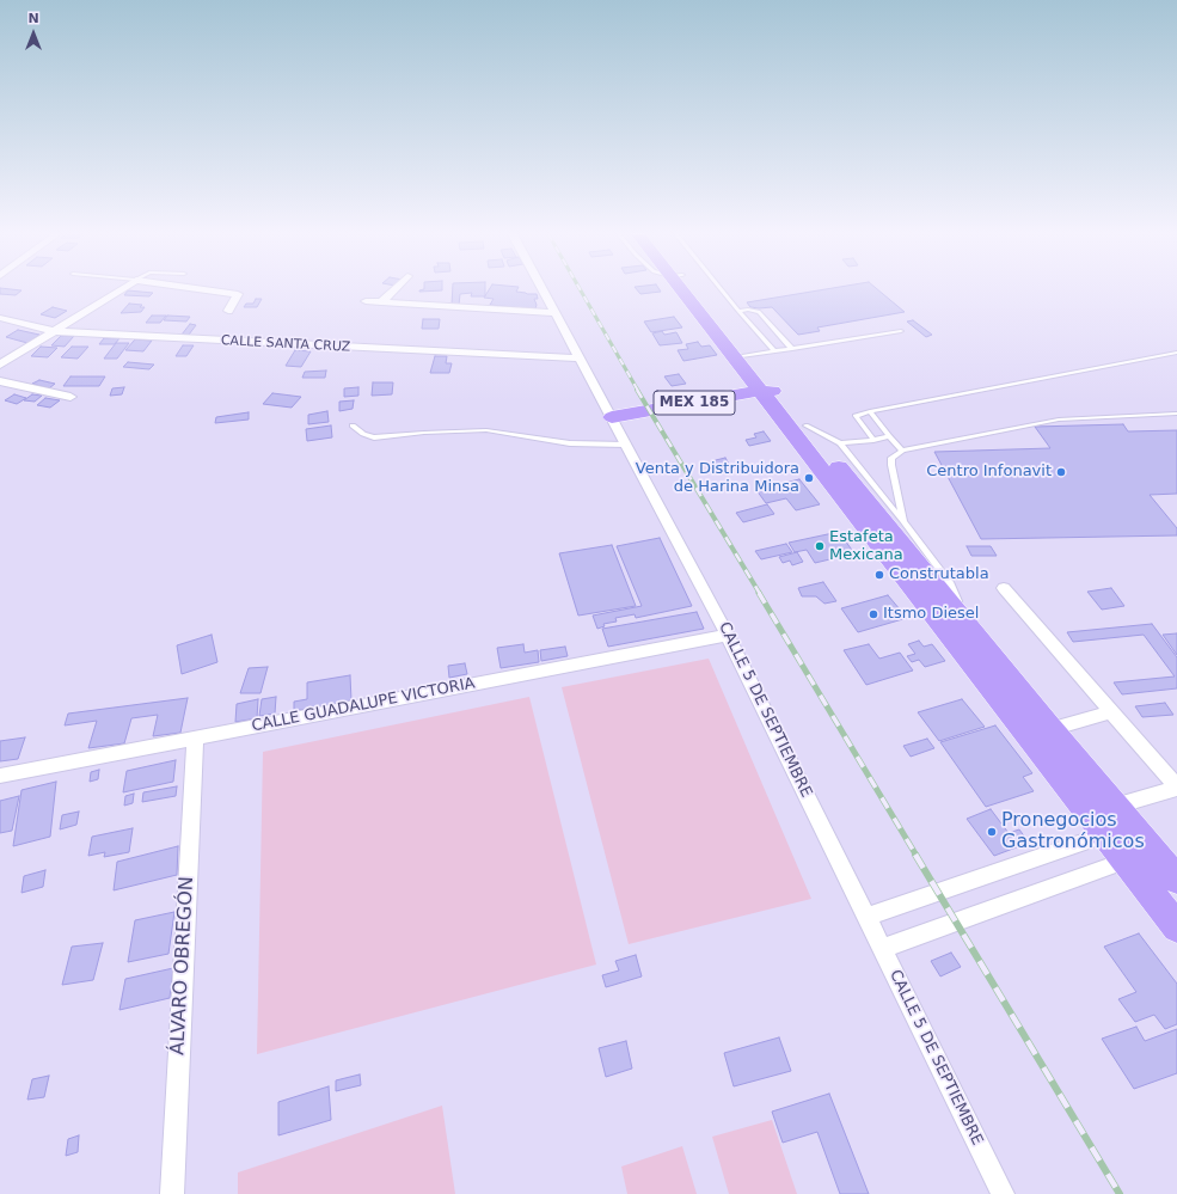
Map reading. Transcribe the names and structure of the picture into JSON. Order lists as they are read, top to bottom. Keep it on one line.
{"streets":{"main road":["MEX 185"],"street":["CALLE SANTA CRUZ","CALLE GUADALUPE VICTORIA","CALLE 5 DE SEPTIEMBRE","ÁLVARO OBREGÓN"]},"crossings":[["CALLE SANTA CRUZ","CALLE 5 DE SEPTIEMBRE"],["MEX 185","CALLE 5 DE SEPTIEMBRE"],["CALLE GUADALUPE VICTORIA","CALLE 5 DE SEPTIEMBRE"],["CALLE GUADALUPE VICTORIA","ÁLVARO OBREGÓN"]],"places":["Centro Infonavit","Venta y Distribuidora de Harina Minsa","Estafeta Mexicana","Construtabla","Itsmo Diesel","Pronegocios Gastronómicos"],"north":"top"}
